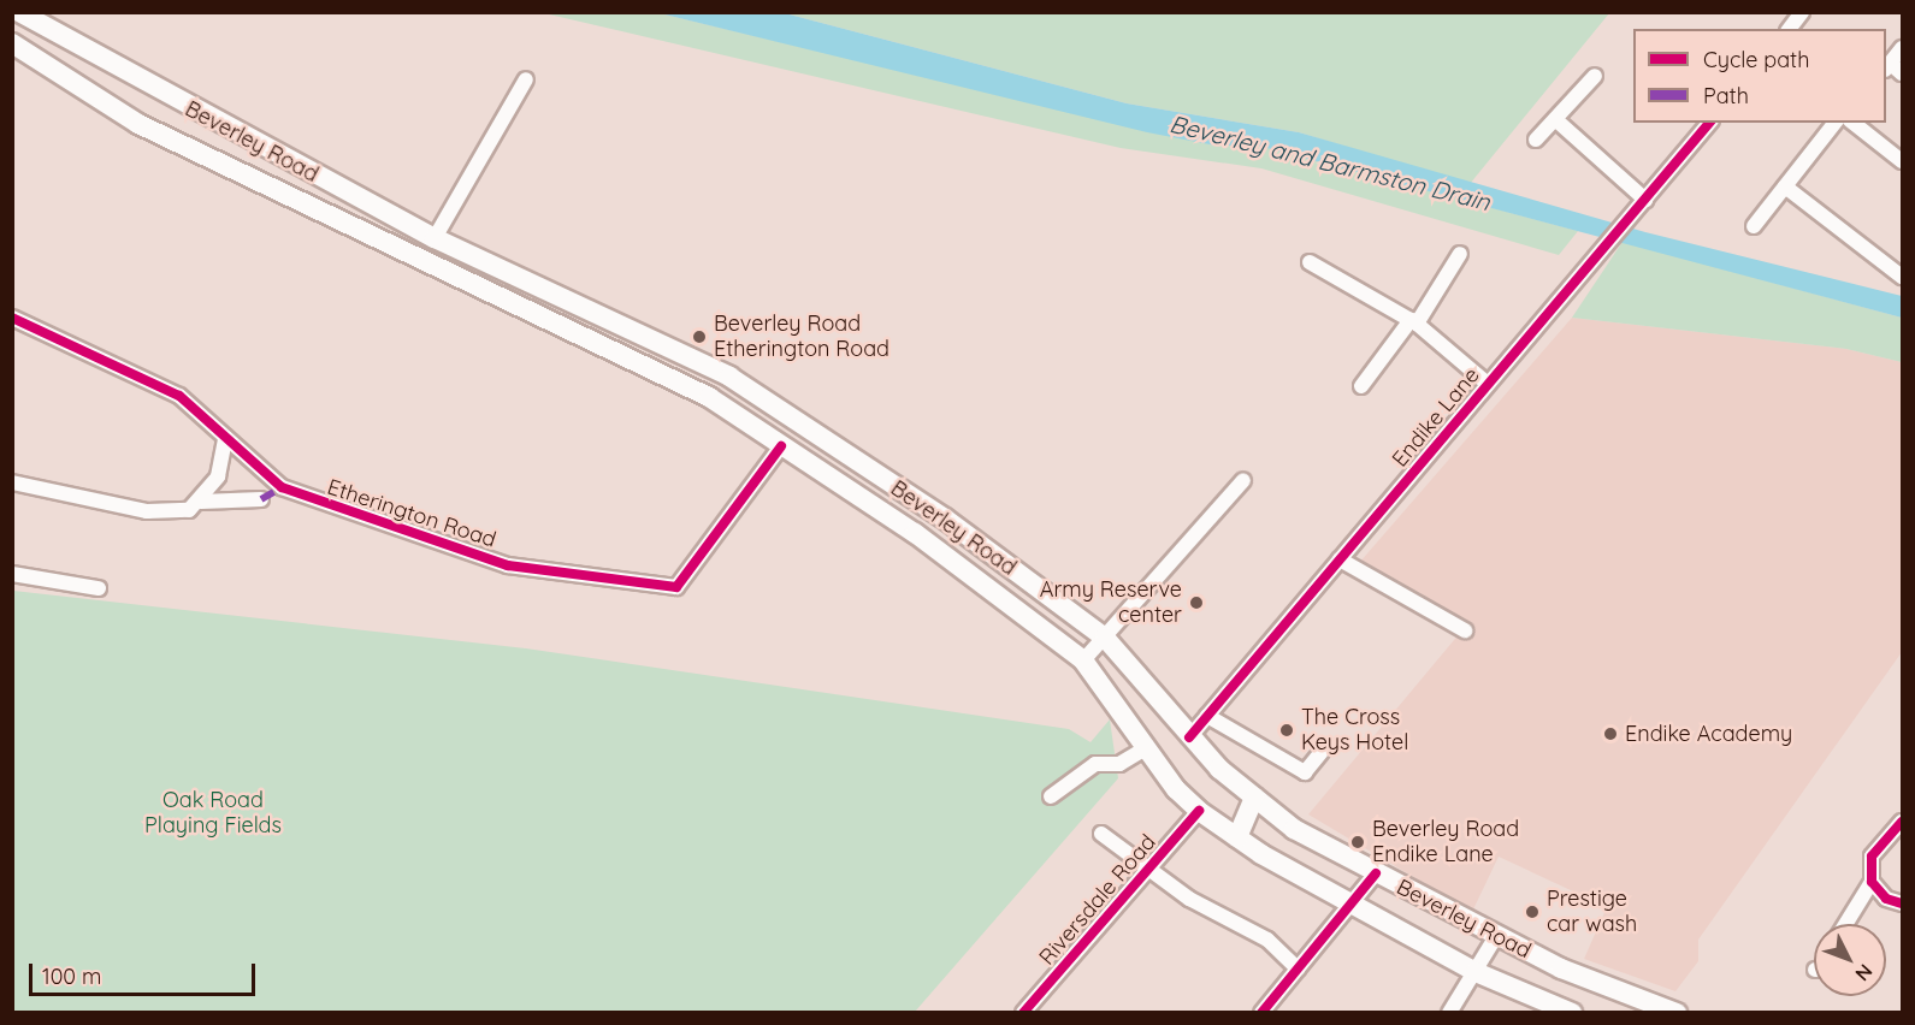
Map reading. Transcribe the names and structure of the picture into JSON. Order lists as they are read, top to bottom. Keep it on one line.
{"streets":{"main road":["Beverley Road"],"street":["Endike Lane","Etherington Road","Riversdale Road"]},"crossings":[["Beverley Road","Endike Lane"],["Beverley Road","Etherington Road"],["Beverley Road","Riversdale Road"]],"water":["Beverley and Barmston Drain"],"parks":["Oak Road Playing Fields"],"places":["Beverley Road Etherington Road","Army Reserve center","The Cross Keys Hotel","Endike Academy","Beverley Road Endike Lane","Prestige car wash"],"legend":["Cycle path","Path"],"scale_bar":"100 m","north":"bottom right"}
